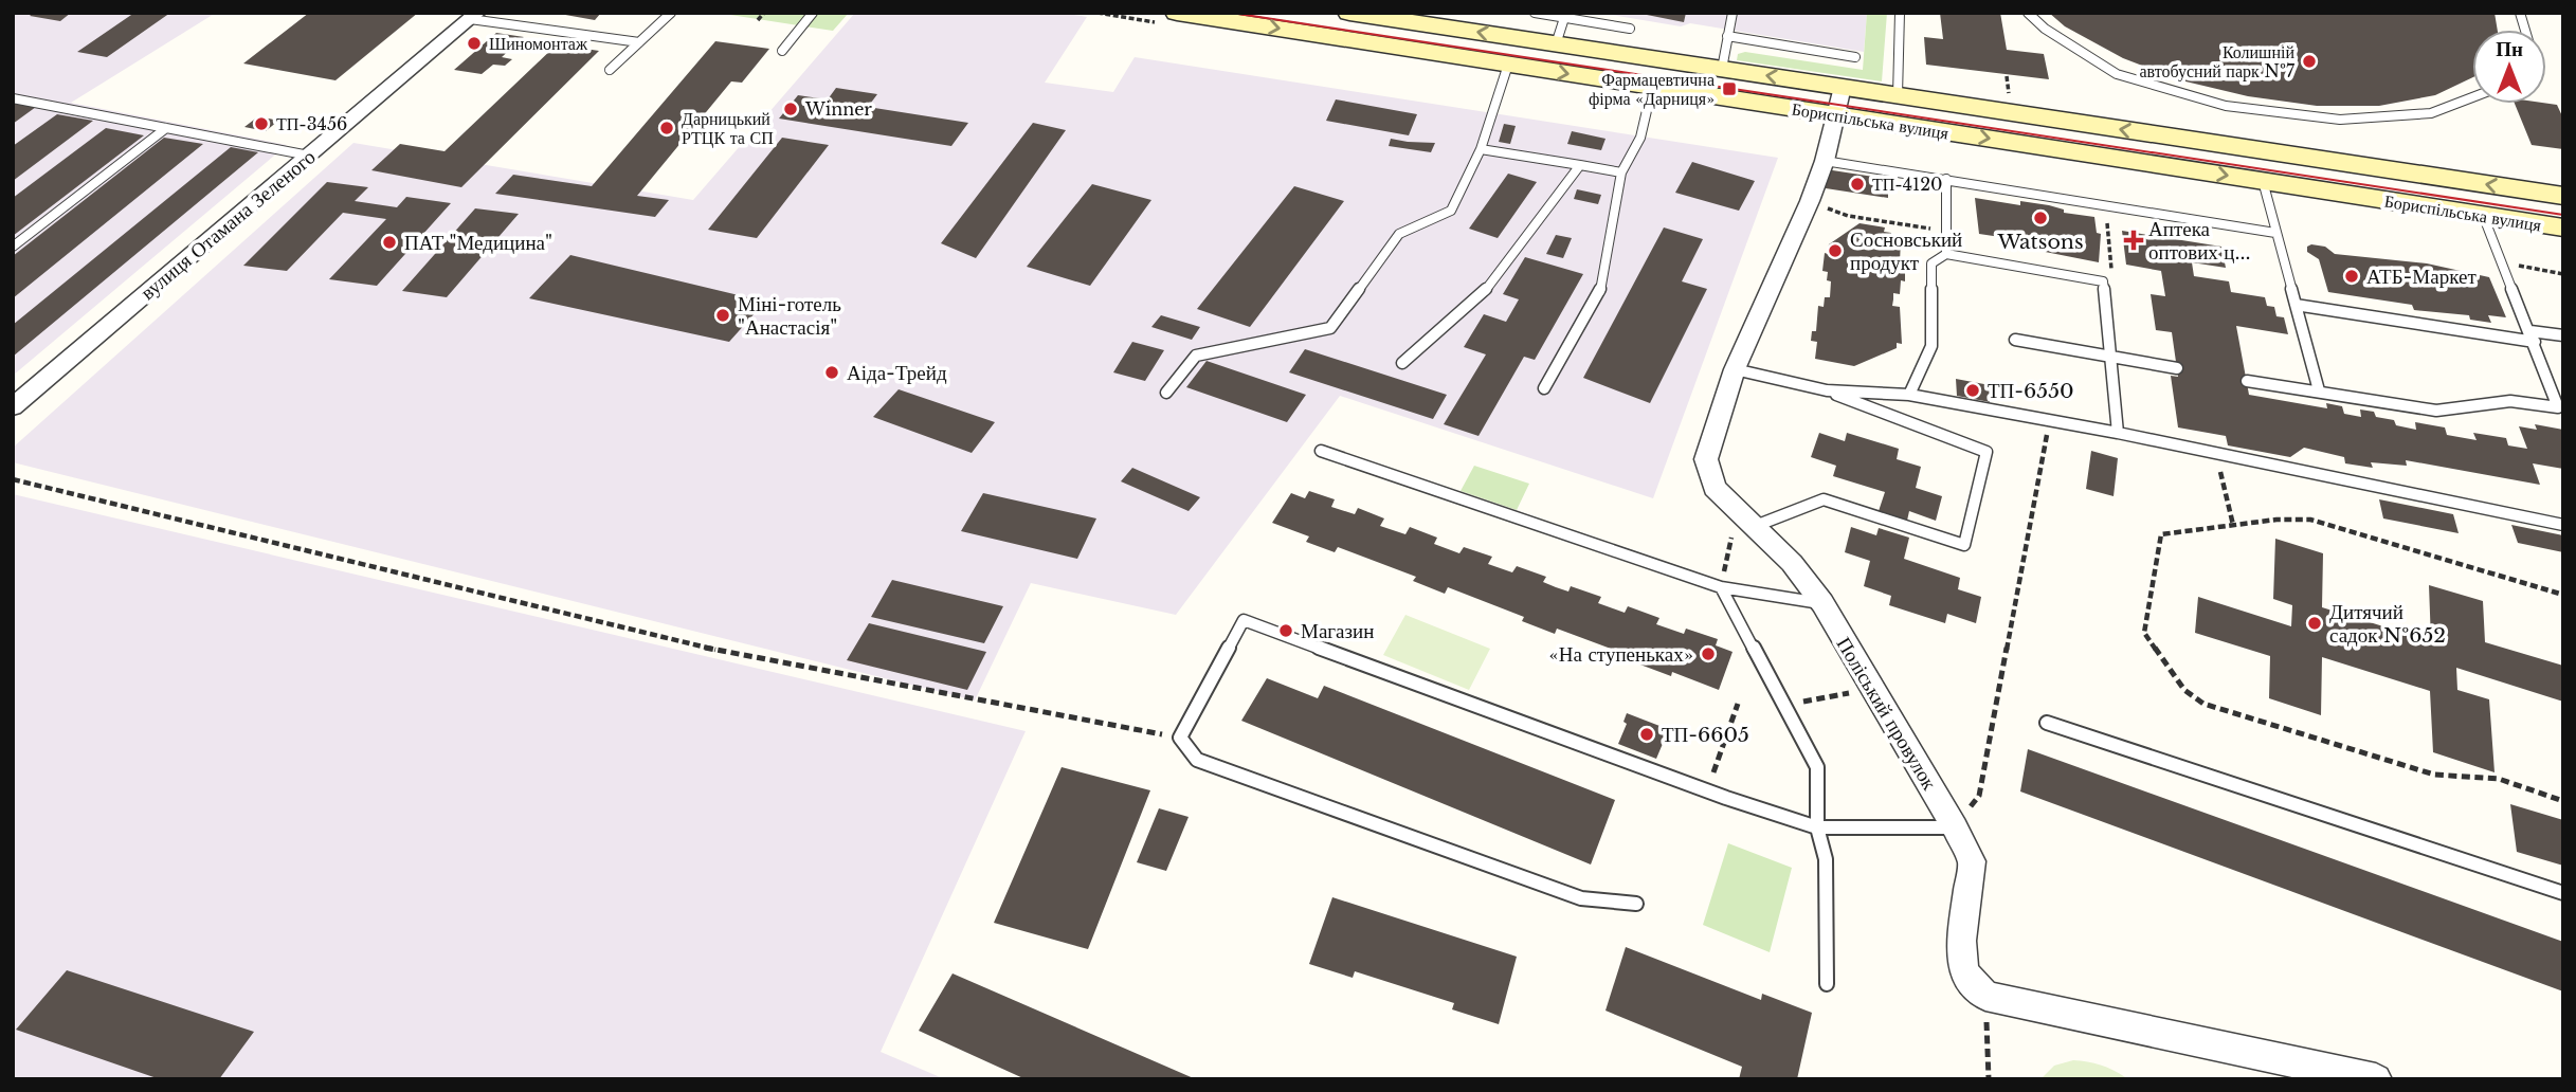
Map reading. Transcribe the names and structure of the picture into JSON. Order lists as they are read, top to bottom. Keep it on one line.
{"streets":{"main road":["Бориспільська вулиця"],"street":["вулиця Отамана Зеленого","Поліський провулок"]},"crossings":[["Бориспільська вулиця","Поліський провулок"]],"places":{"other":["Шиномонтаж","Колишній автобусний парк №7","Winner","ТП-3456","Дарницький РТЦК та СП","ТП-4120","Watsons","ПАТ \"Медицина\"","Сосновський продукт","АТБ-Маркет","Міні-готель \"Анастасія\"","Аіда-Трейд","ТП-6550","Дитячий садок №652","Магазин","«На ступеньках»","ТП-6605"],"transit":["Фармацевтична фірма «Дарниця»"],"health":["Аптека оптових ц..."]},"north":"top"}
